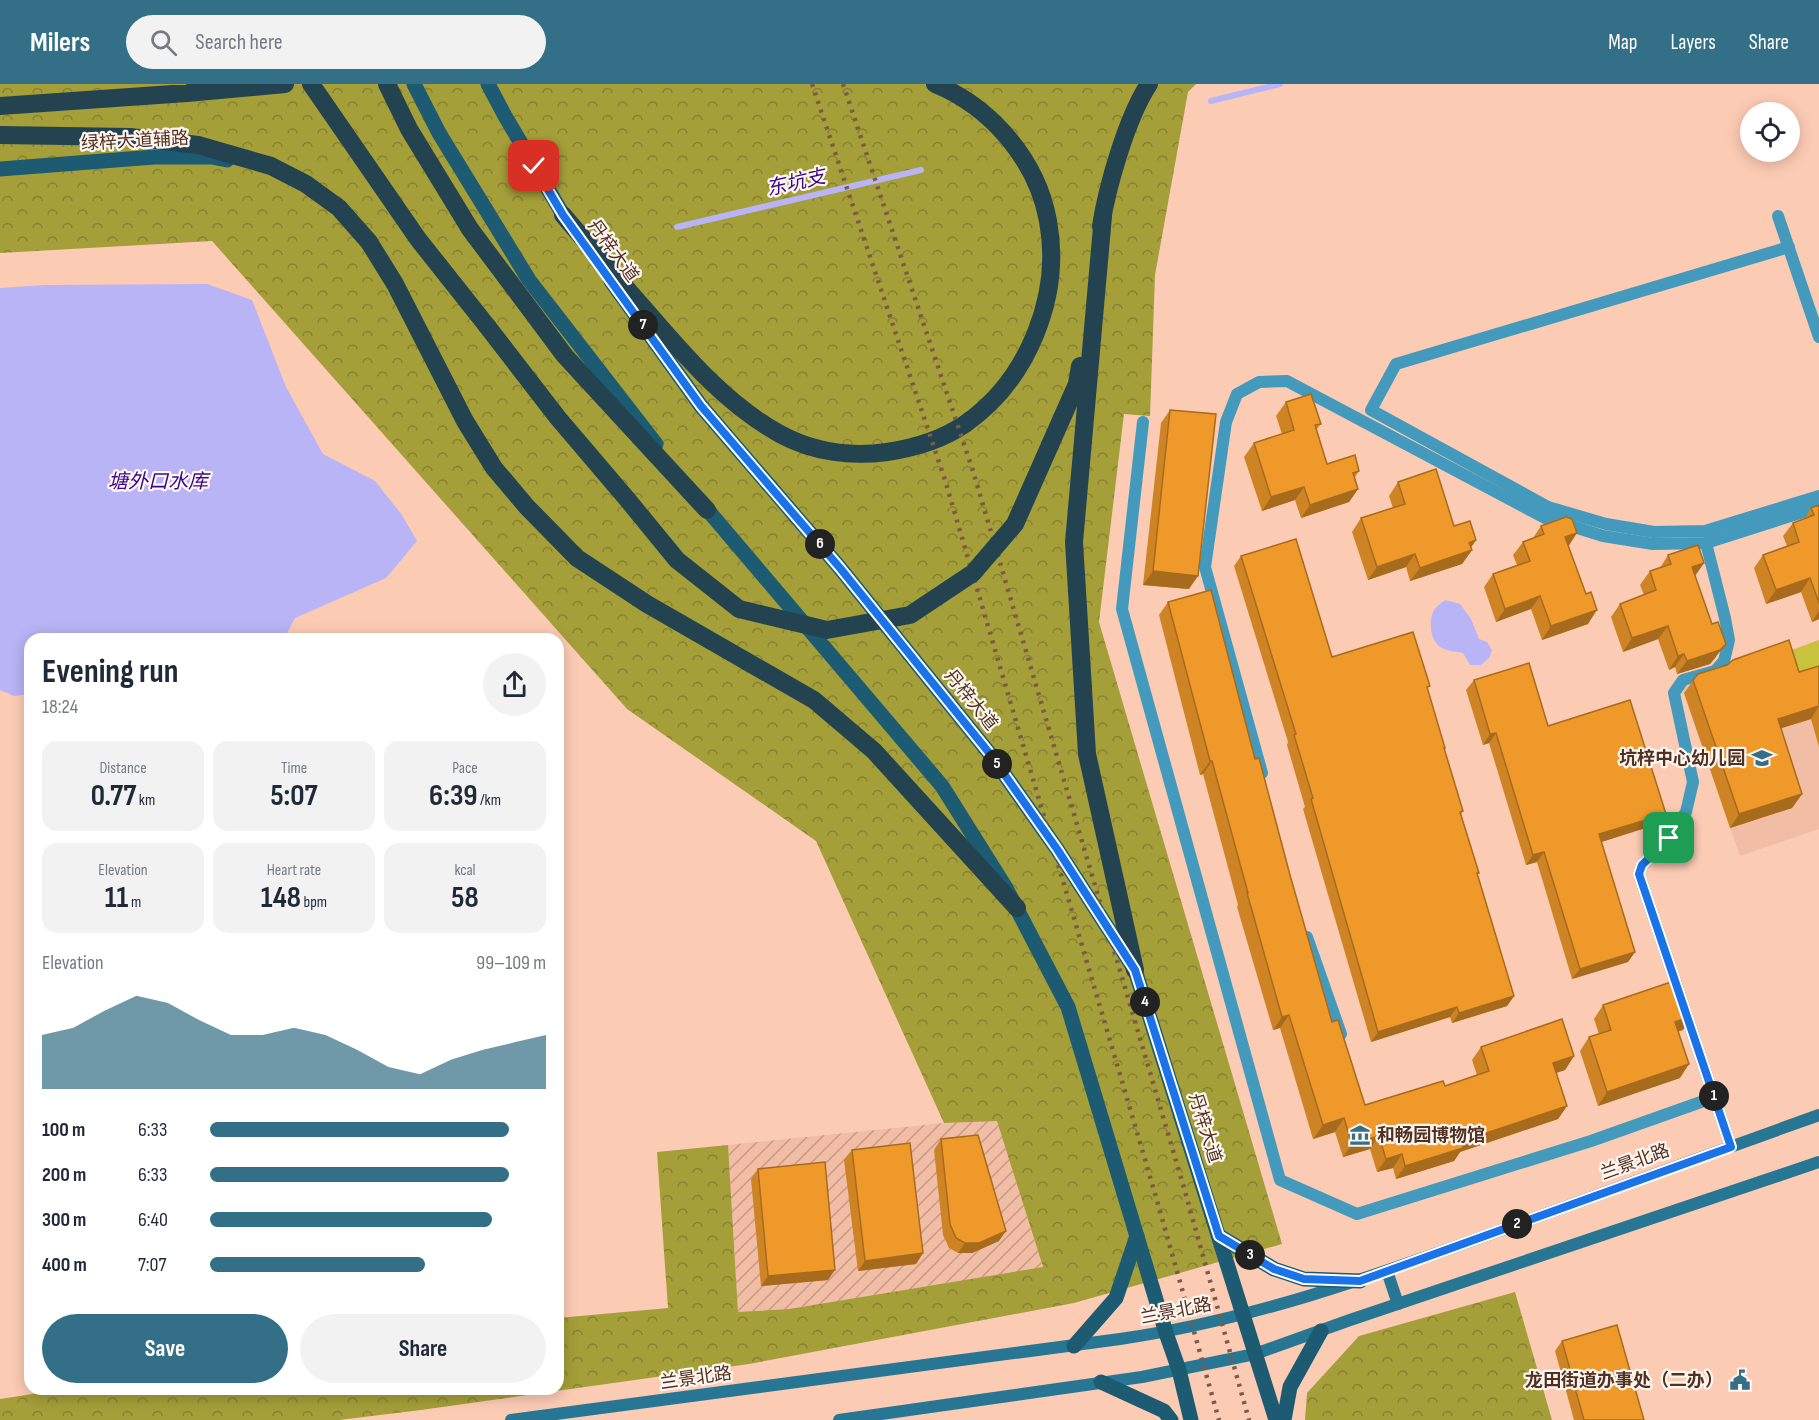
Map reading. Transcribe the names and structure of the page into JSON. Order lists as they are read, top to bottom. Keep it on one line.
{"streets":{"main road":["绿梓大道辅路","丹梓大道","兰景北路"]},"crossings":[["丹梓大道","兰景北路"]],"water":["东坑支","塘外口水库"],"places":{"school or university":["坑梓中心幼儿园"],"museum":["和畅园博物馆"],"public building":["龙田街道办事处（二办）"]},"page":{"header":"Milers","search":"Search here","nav":["Map","Layers","Share"],"pins":["7","6","5","4","1","2","3"],"heading":["Evening run","18:24"],"stats":[["Distance","0.77 km"],["Time","5:07"],["Pace","6:39 /km"],["Elevation","11 m"],["Heart rate","148 bpm"],["kcal","58"]],"chart":["Elevation","99–109 m"],"list":[{"name":"100 m","note":"6:33"},{"name":"200 m","note":"6:33"},{"name":"300 m","note":"6:40"},{"name":"400 m","note":"7:07"}],"buttons":["Save","Share"]}}
